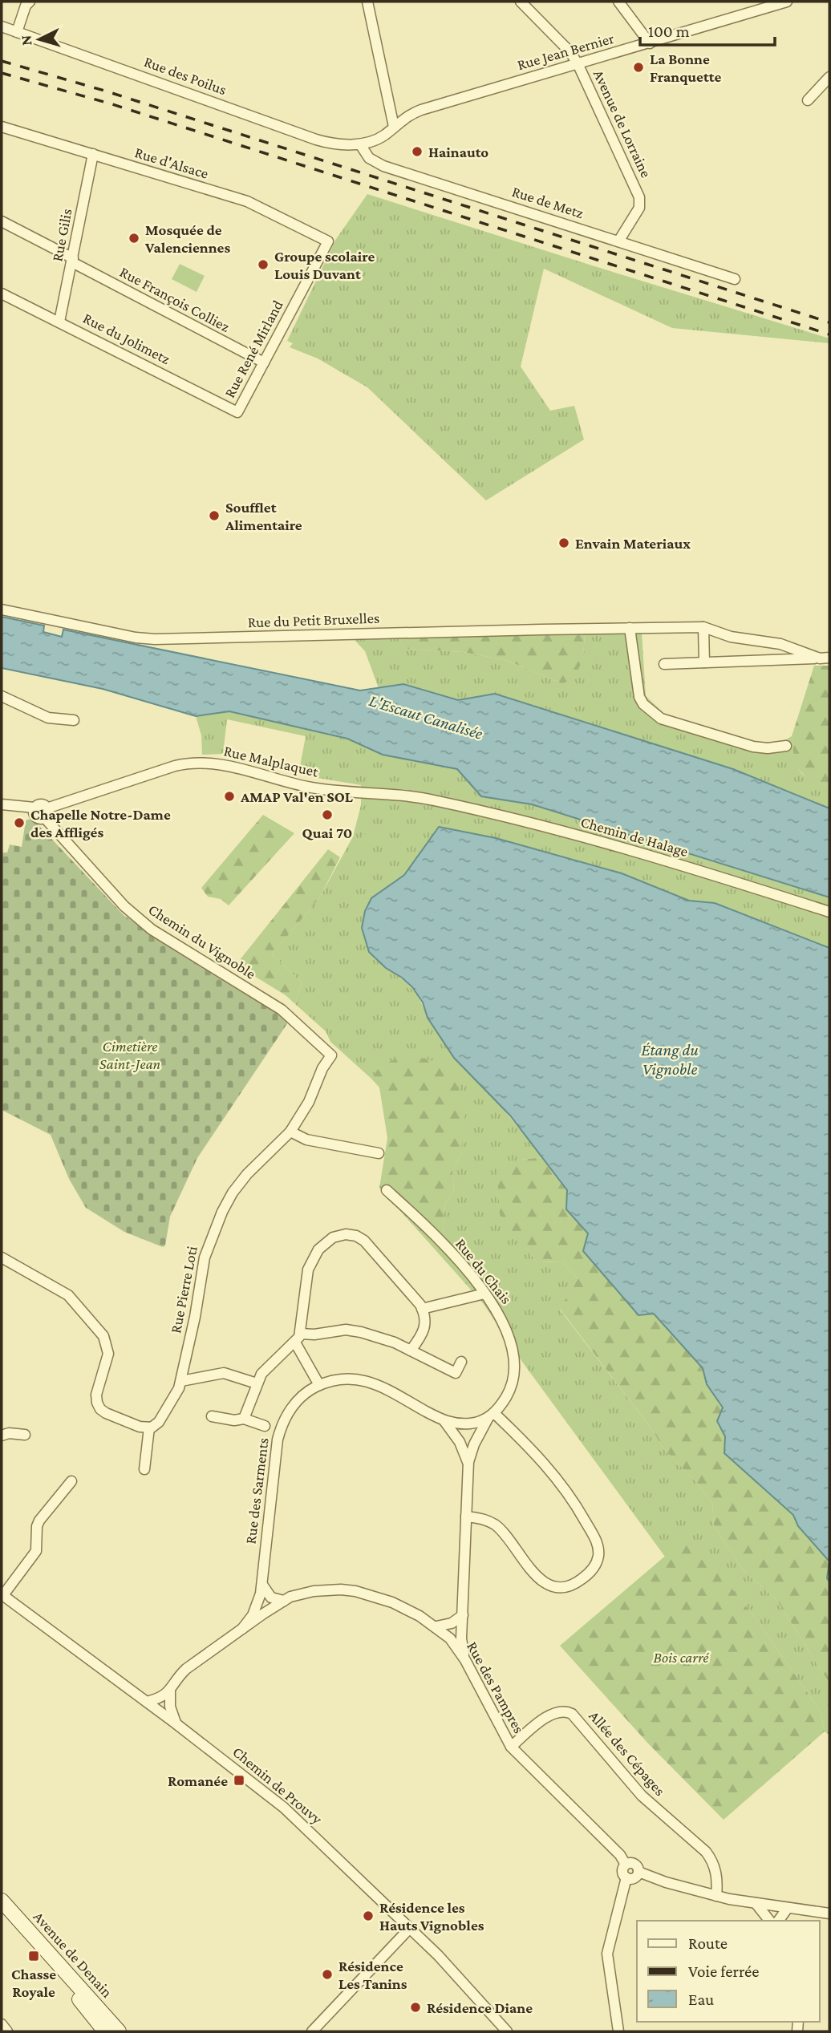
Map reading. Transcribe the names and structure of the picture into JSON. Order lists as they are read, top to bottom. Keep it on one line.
{"streets":{"main road":["Avenue de Denain"],"street":["Rue Jean Bernier","Rue des Poilus","Avenue de Lorraine","Rue d'Alsace","Rue de Metz","Rue Gilis","Rue François Colliez","Rue du Jolimetz","Rue René Mirland","Rue du Petit Bruxelles","Rue Malplaquet","Chemin de Halage","Chemin du Vignoble","Rue du Chais","Rue Pierre Loti","Rue des Sarments","Rue des Pampres","Allée des Cépages","Chemin de Prouvy"]},"crossings":[["Rue Jean Bernier","Rue des Poilus"],["Rue Jean Bernier","Avenue de Lorraine"],["Rue Jean Bernier","Rue de Metz"],["Rue des Poilus","Rue de Metz"],["Avenue de Lorraine","Rue de Metz"],["Rue d'Alsace","Rue Gilis"],["Rue d'Alsace","Rue René Mirland"],["Rue Gilis","Rue François Colliez"],["Rue Gilis","Rue du Jolimetz"],["Rue François Colliez","Rue René Mirland"],["Rue du Jolimetz","Rue René Mirland"],["Rue Malplaquet","Chemin de Halage"],["Rue Malplaquet","Chemin du Vignoble"],["Chemin du Vignoble","Rue Pierre Loti"],["Rue du Chais","Rue des Sarments"],["Rue du Chais","Rue des Pampres"],["Rue des Sarments","Rue des Pampres"],["Rue des Pampres","Allée des Cépages"],["Rue des Pampres","Chemin de Prouvy"]],"water":["L'Escaut Canalisée","Étang du Vignoble"],"parks":["Cimetière Saint-Jean","Bois carré"],"places":{"other":["La Bonne Franquette","Hainauto","Mosquée de Valenciennes","Groupe scolaire Louis Duvant","Soufflet Alimentaire","Envain Materiaux","AMAP Val'en SOL","Quai 70","Chapelle Notre-Dame des Affligés","Résidence les Hauts Vignobles","Résidence Les Tanins","Résidence Diane"],"transit":["Romanée","Chasse Royale"]},"legend":["Route","Voie ferrée","Eau"],"scale_bar":"100 m","north":"left"}
